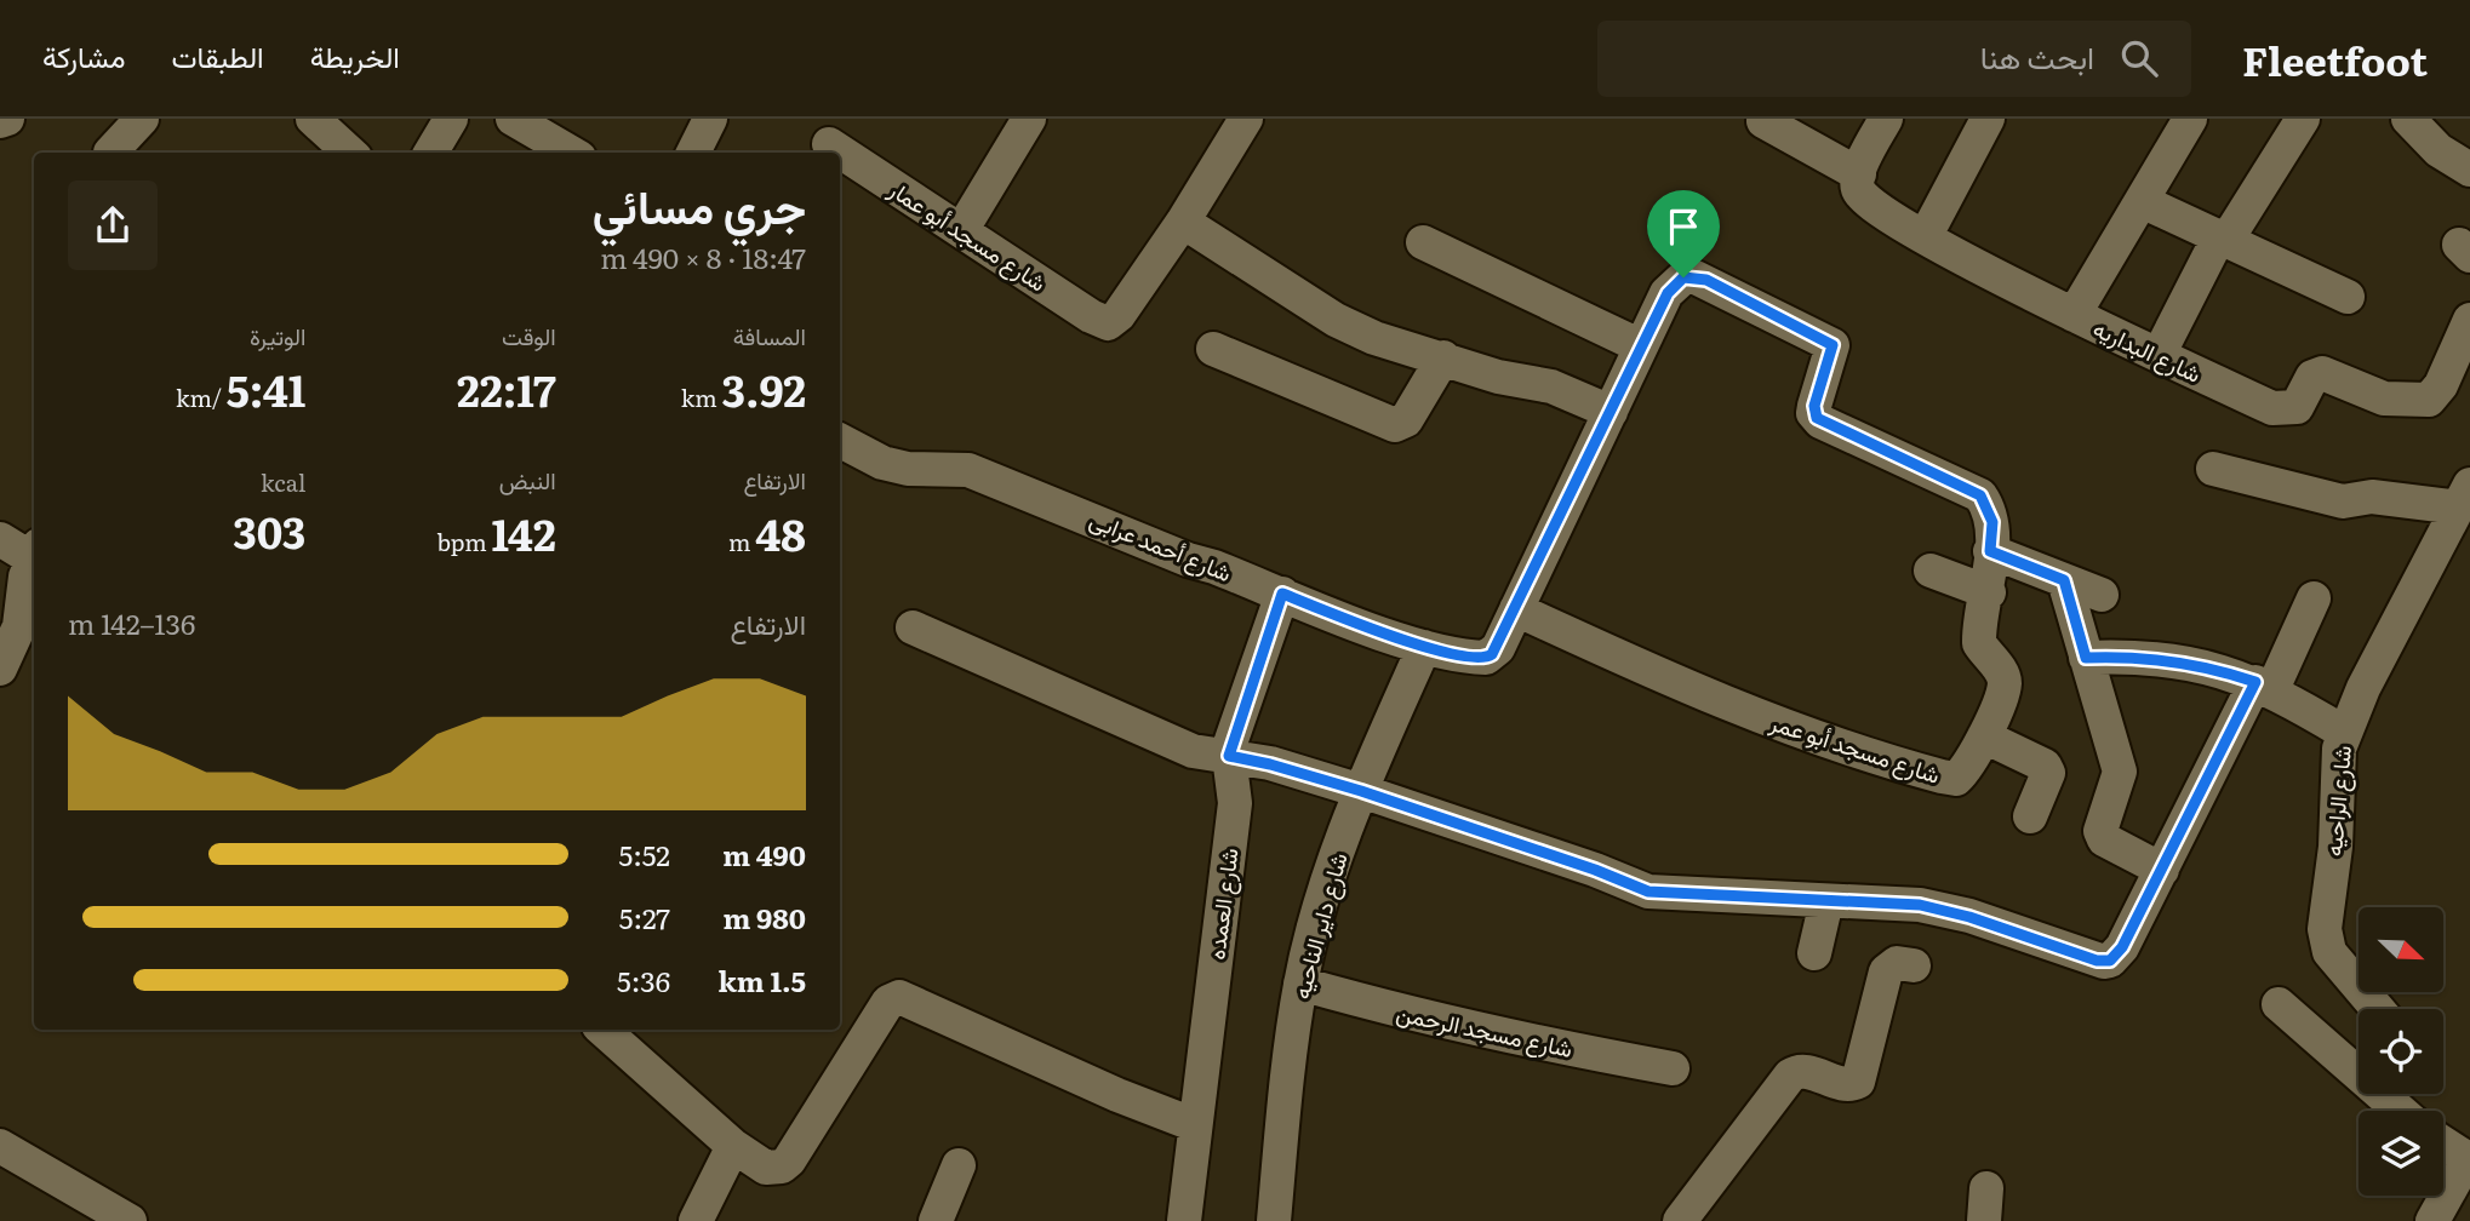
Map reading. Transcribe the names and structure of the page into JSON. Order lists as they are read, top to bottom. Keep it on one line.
{"streets":{"street":["شارع مسجد أبو عمار","شارع البداريه","شارع أحمد عرابى","شارع مسجد أبو عمر","شارع الراحيه","شارع العمده","شارع داير الناحيه","شارع مسجد الرحمن"]},"crossings":[["شارع أحمد عرابى","شارع مسجد أبو عمر"],["شارع أحمد عرابى","شارع العمده"],["شارع أحمد عرابى","شارع داير الناحيه"],["شارع داير الناحيه","شارع مسجد الرحمن"]],"north":"bottom right","page":{"header":"Fleetfoot","search":"ابحث هنا","nav":["الخريطة","الطبقات","مشاركة"],"heading":["جري مسائي","18:47 · 8 × 490 m"],"stats":[["المسافة","3.92 km"],["الوقت","22:17"],["الوتيرة","5:41 /km"],["الارتفاع","48 m"],["النبض","142 bpm"],["kcal","303"]],"chart":["الارتفاع","136–142 m"],"list":[{"name":"490 m","note":"5:52"},{"name":"980 m","note":"5:27"},{"name":"1.5 km","note":"5:36"}]}}
